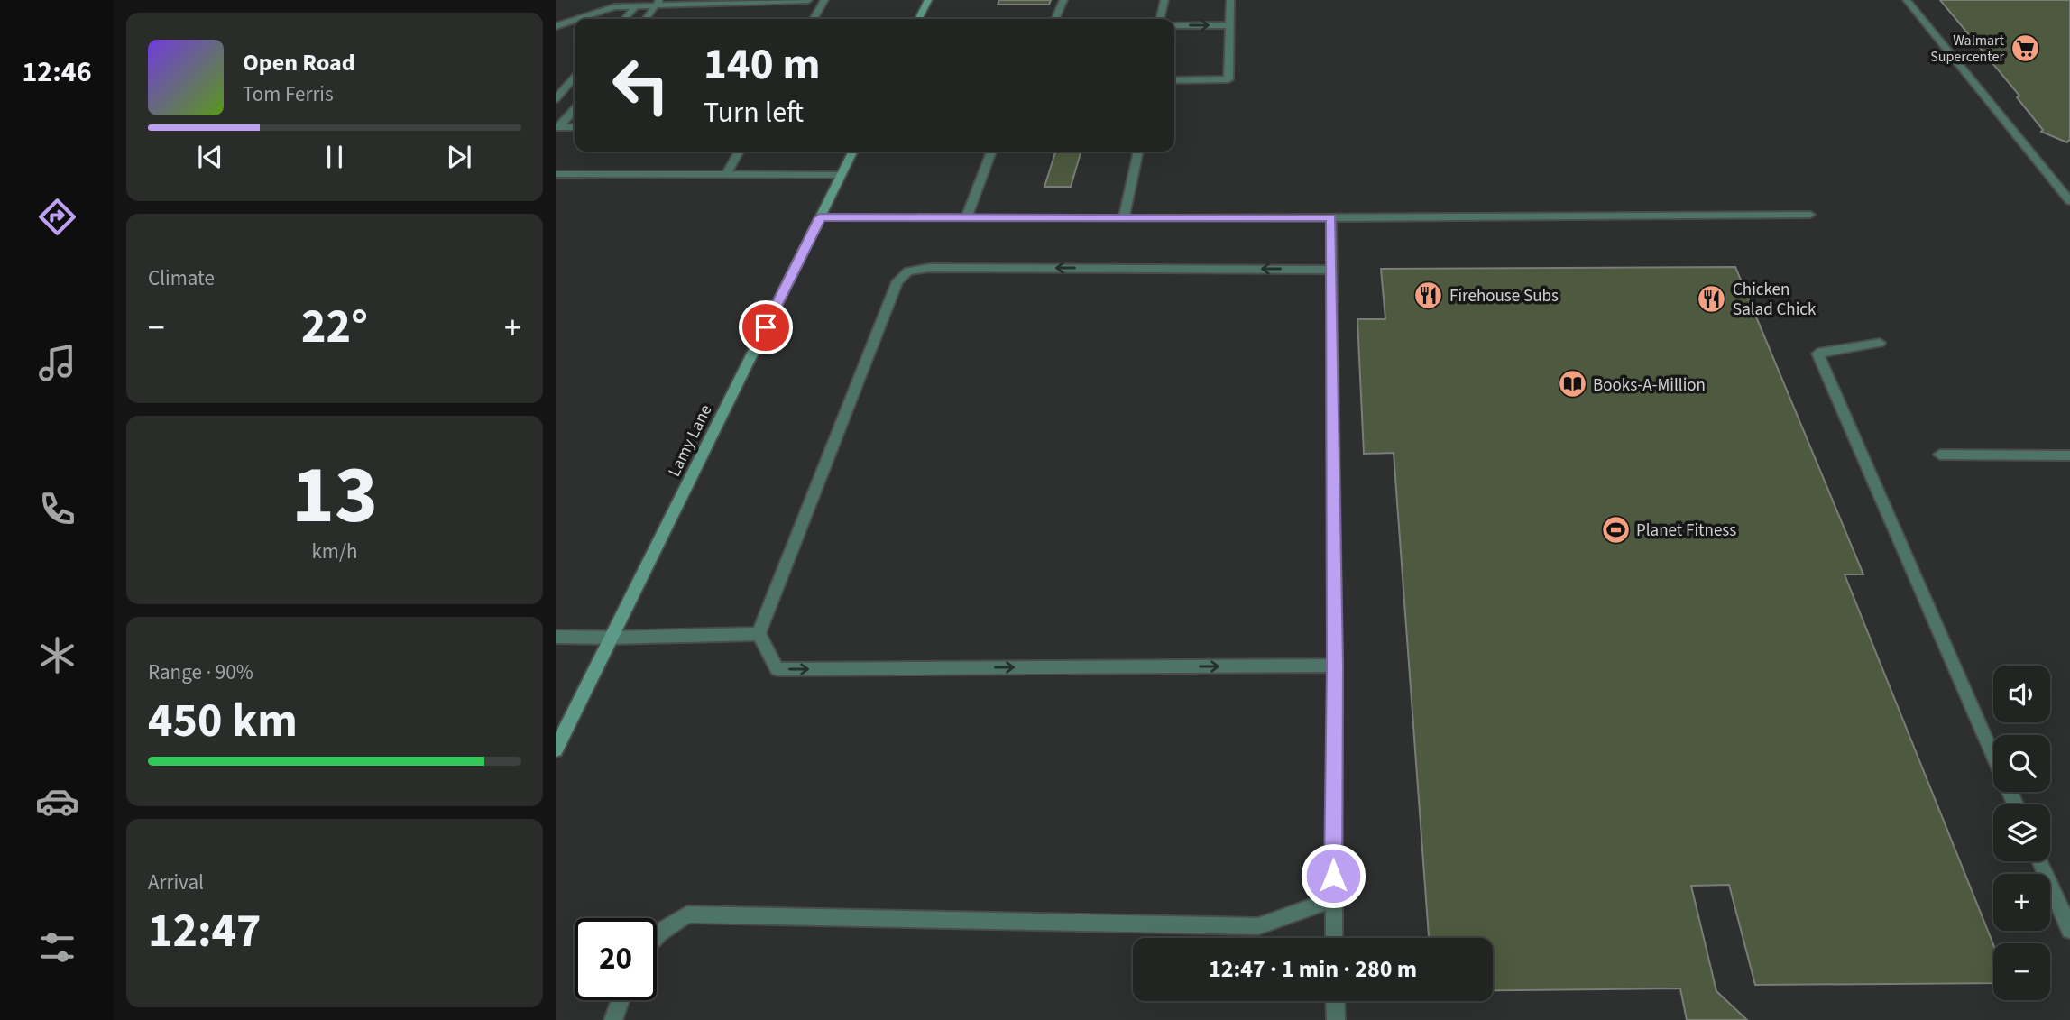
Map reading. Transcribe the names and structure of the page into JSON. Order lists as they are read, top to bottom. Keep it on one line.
{"streets":{"street":["Lamy Lane"]},"places":{"supermarket":["Walmart Supercenter"],"restaurant":["Firehouse Subs","Chicken Salad Chick"],"library":["Books-A-Million"],"sports":["Planet Fitness"]},"page":{"tabs":"12:46","turn":["140 m","Turn left"],"song":["Open Road","Tom Ferris"],"tile":["Climate",["13","km/h"],["Range · 90%","450 km"],["Arrival","12:47"]],"heat":["−","22°","+"],"map_buttons":["+","−"],"limit":"20","trip":"12:47 · 1 min · 280 m"}}
